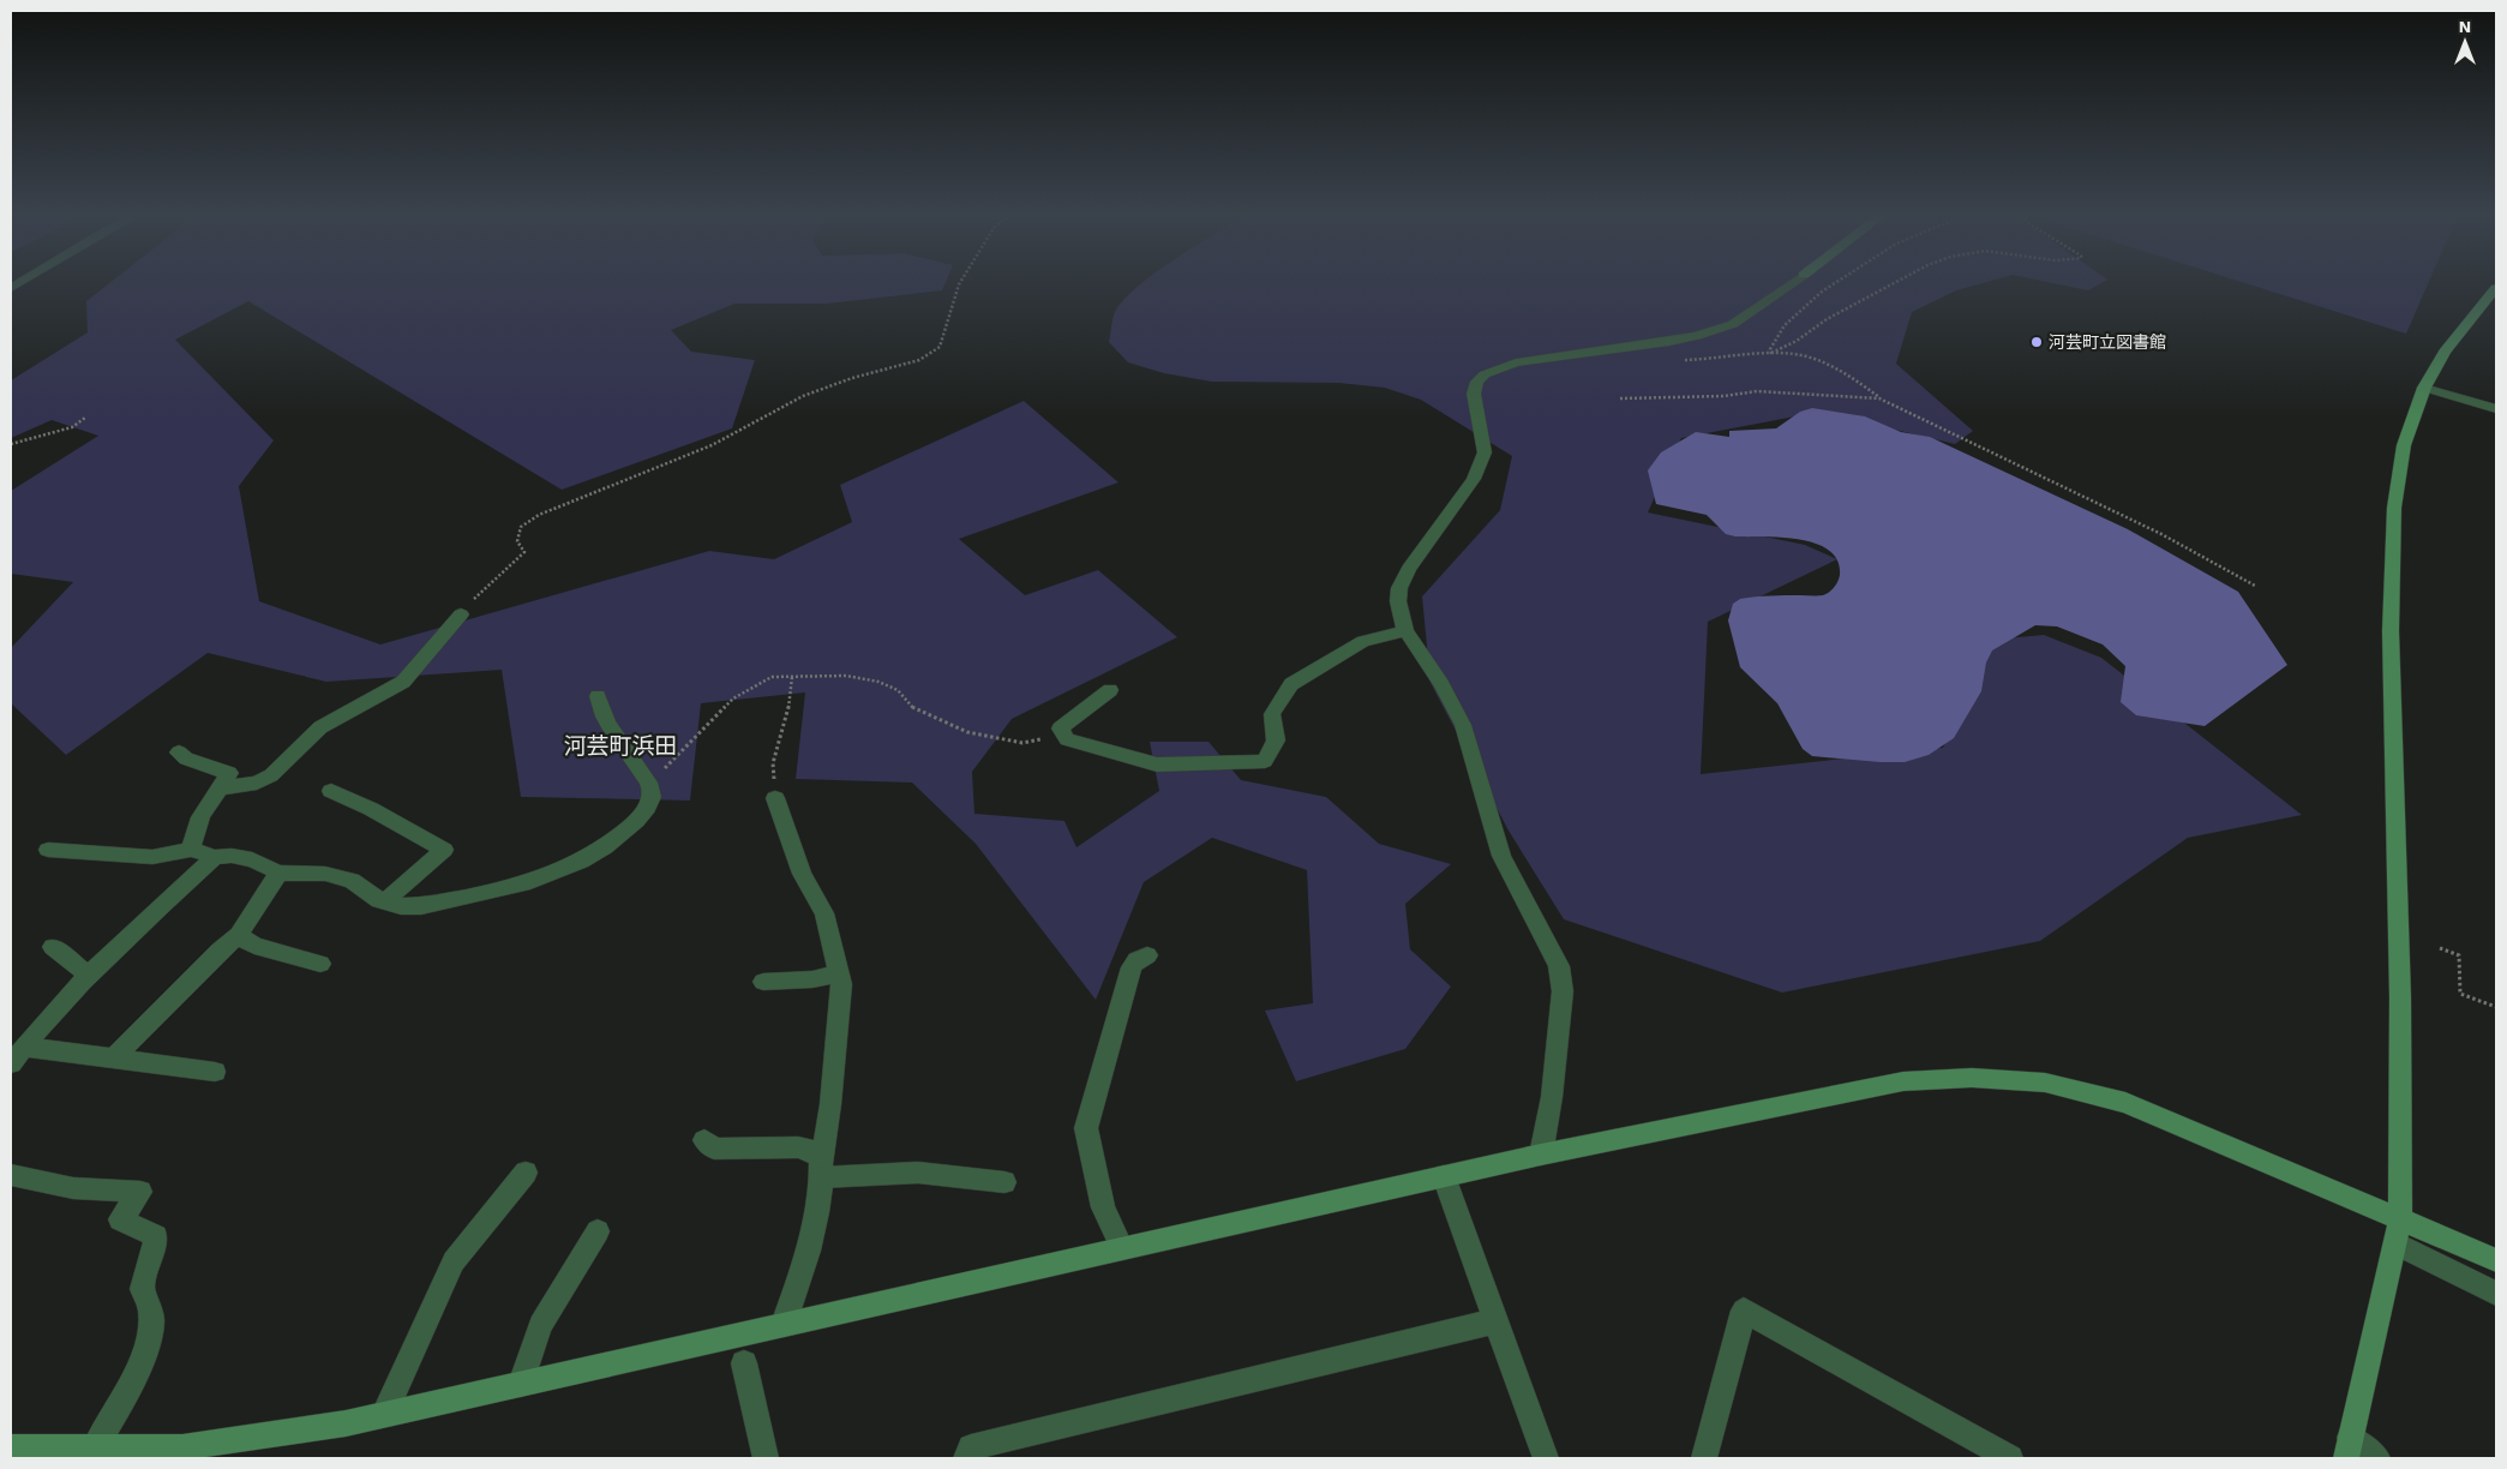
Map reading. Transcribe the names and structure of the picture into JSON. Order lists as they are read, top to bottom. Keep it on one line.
{"districts":["河芸町浜田"],"places":["河芸町立図書館"],"north":"top"}
